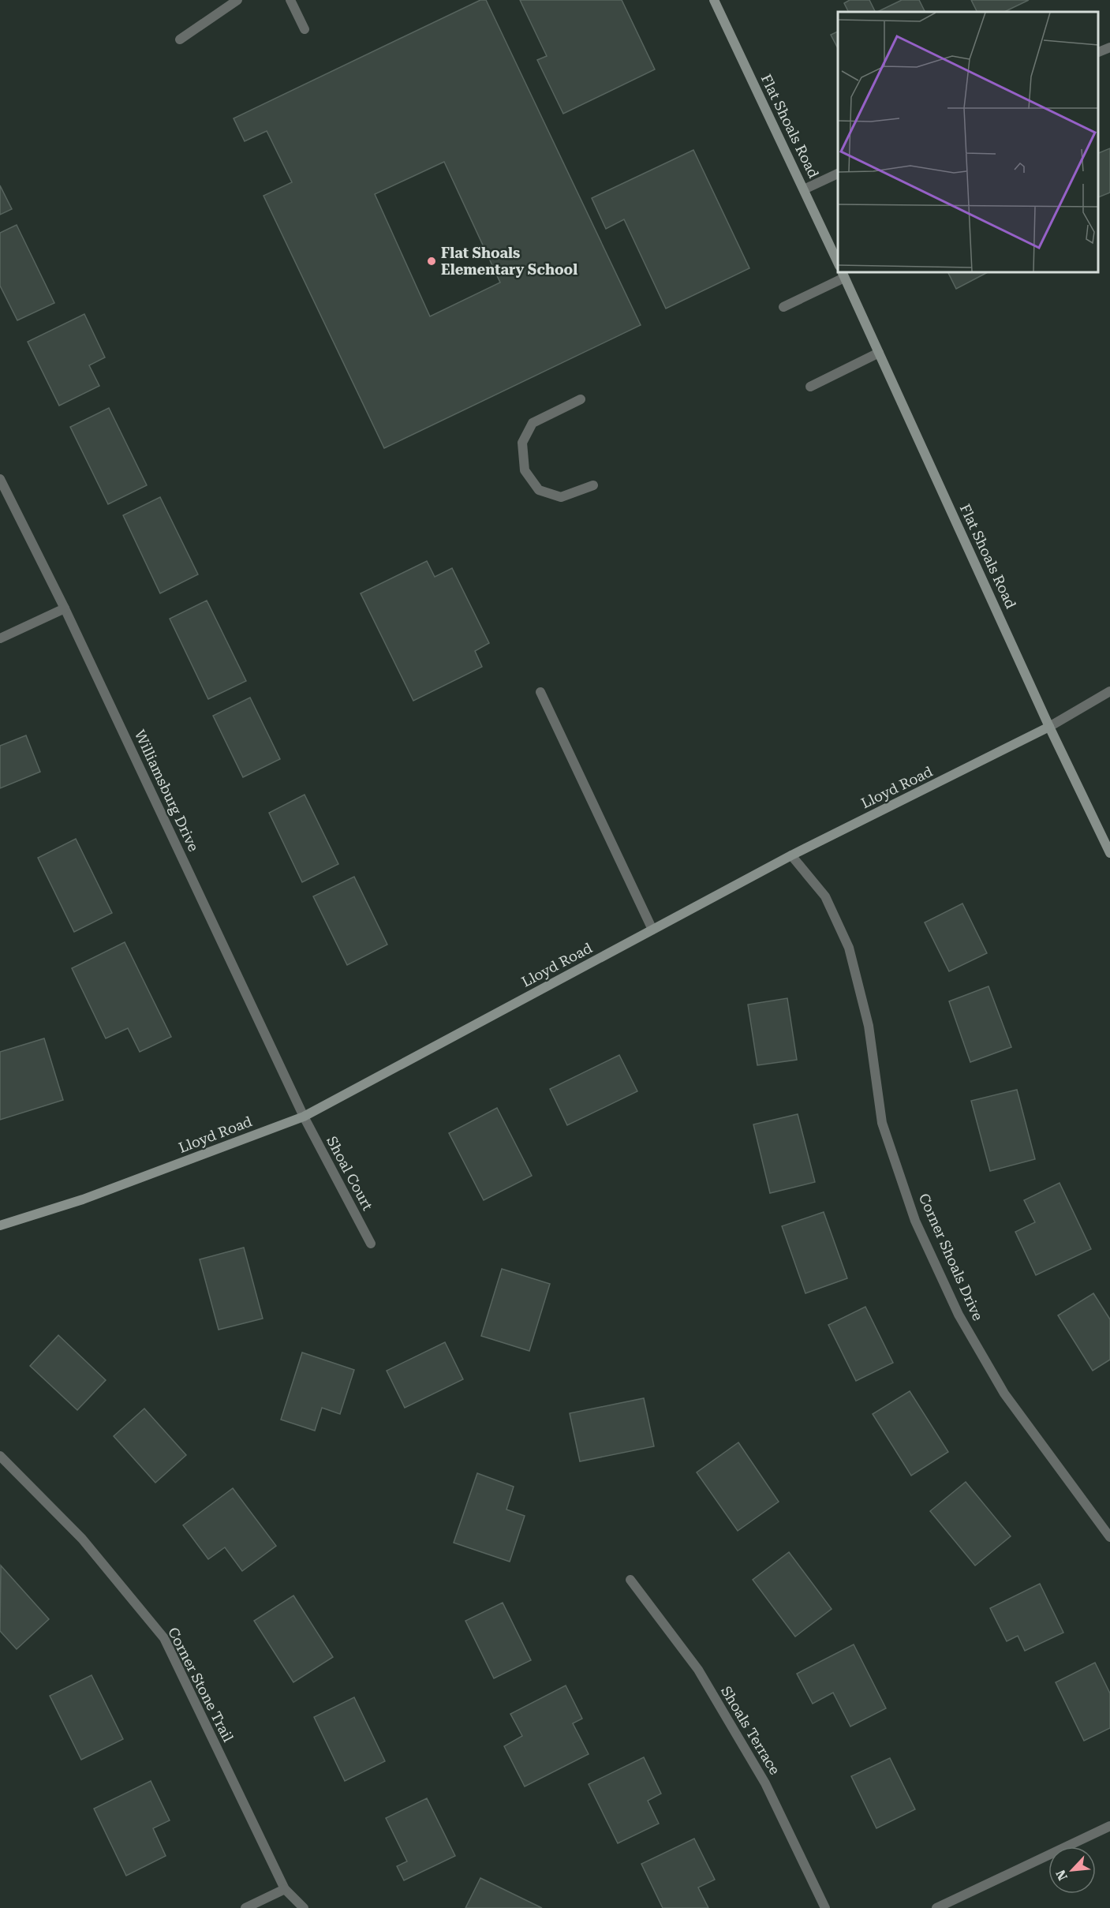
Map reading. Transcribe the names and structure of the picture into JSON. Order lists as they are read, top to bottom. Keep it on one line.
{"streets":{"street":["Flat Shoals Road","Lloyd Road","Williamsburg Drive","Shoal Court","Corner Shoals Drive","Corner Stone Trail","Shoals Terrace"]},"crossings":[["Flat Shoals Road","Lloyd Road"],["Lloyd Road","Williamsburg Drive"],["Lloyd Road","Shoal Court"],["Lloyd Road","Corner Shoals Drive"],["Williamsburg Drive","Shoal Court"]],"places":["Flat Shoals Elementary School"],"north":"bottom left"}
